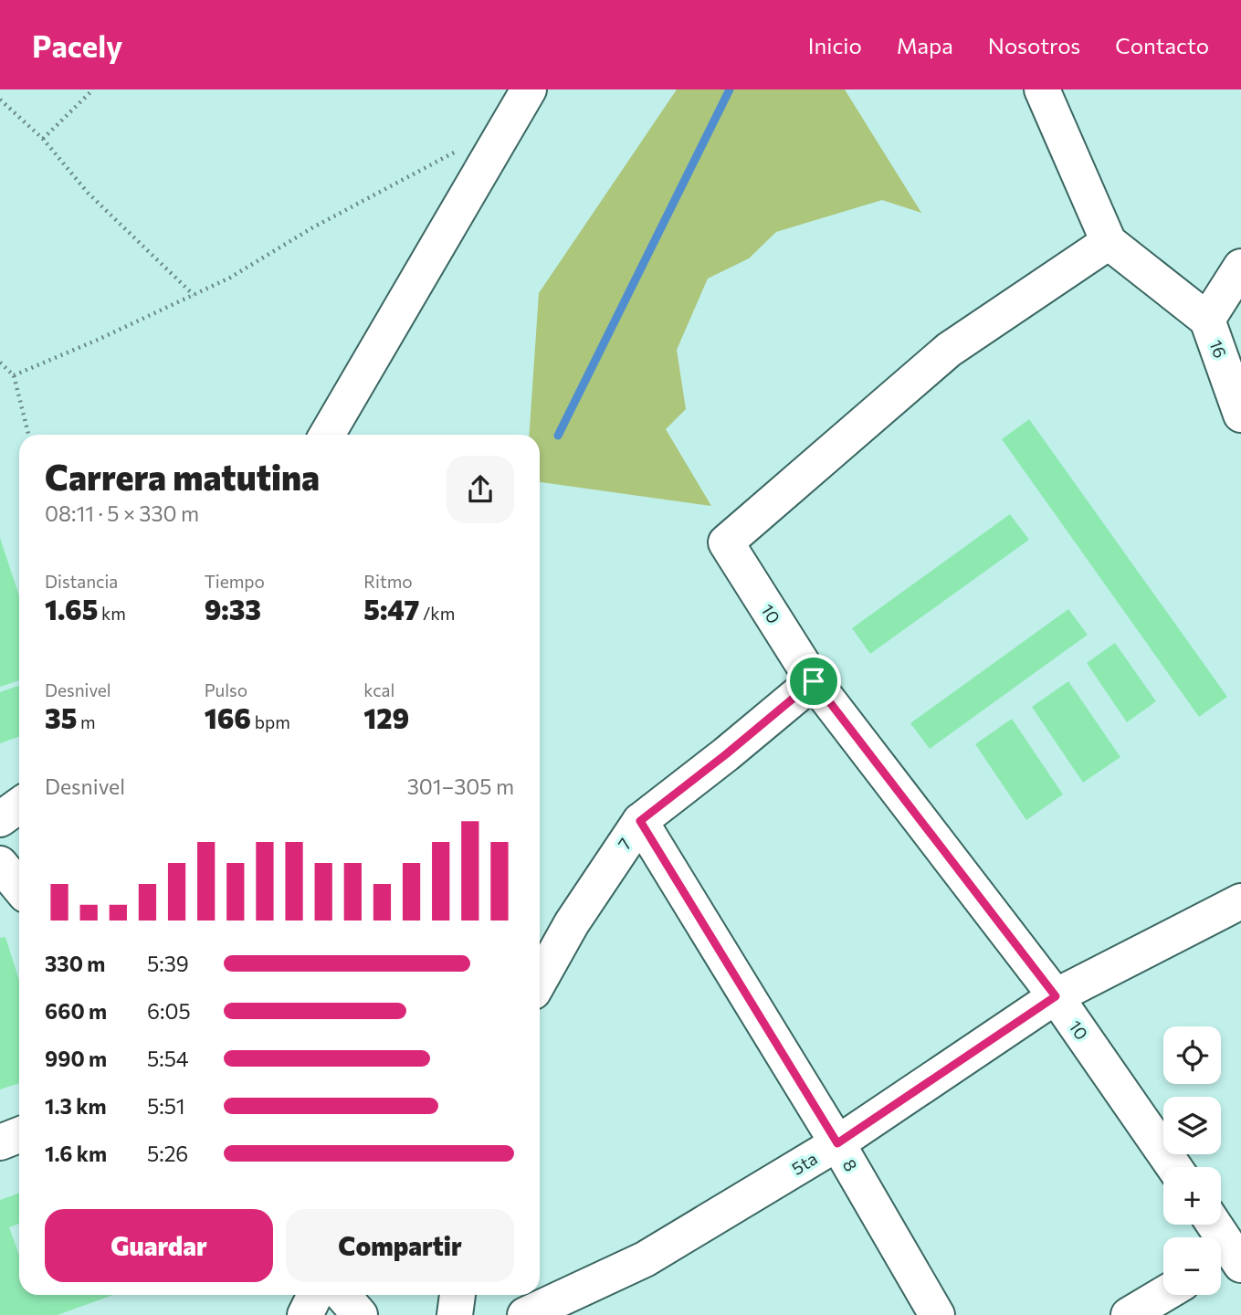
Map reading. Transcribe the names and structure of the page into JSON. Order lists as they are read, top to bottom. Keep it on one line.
{"streets":{"street":["16","10","7","5ta","8"]},"crossings":[["10","7"],["10","5ta"],["7","8"],["5ta","8"]],"page":{"header":"Pacely","nav":["Inicio","Mapa","Nosotros","Contacto"],"heading":["Carrera matutina","08:11 · 5 × 330 m"],"stats":[["Distancia","1.65 km"],["Tiempo","9:33"],["Ritmo","5:47 /km"],["Desnivel","35 m"],["Pulso","166 bpm"],["kcal","129"]],"chart":["Desnivel","301–305 m"],"list":[{"name":"330 m","note":"5:39"},{"name":"660 m","note":"6:05"},{"name":"990 m","note":"5:54"},{"name":"1.3 km","note":"5:51"},{"name":"1.6 km","note":"5:26"}],"map_buttons":["+","−"],"buttons":["Guardar","Compartir"]}}
